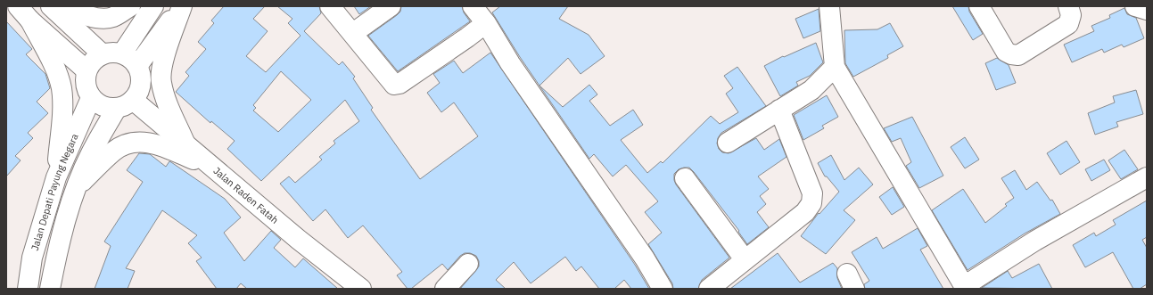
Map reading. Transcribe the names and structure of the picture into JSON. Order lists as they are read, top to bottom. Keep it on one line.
{"streets":{"main road":["Jalan Depati Payung Negara","Jalan Raden Fatah"]},"crossings":[["Jalan Depati Payung Negara","Jalan Raden Fatah"]]}
